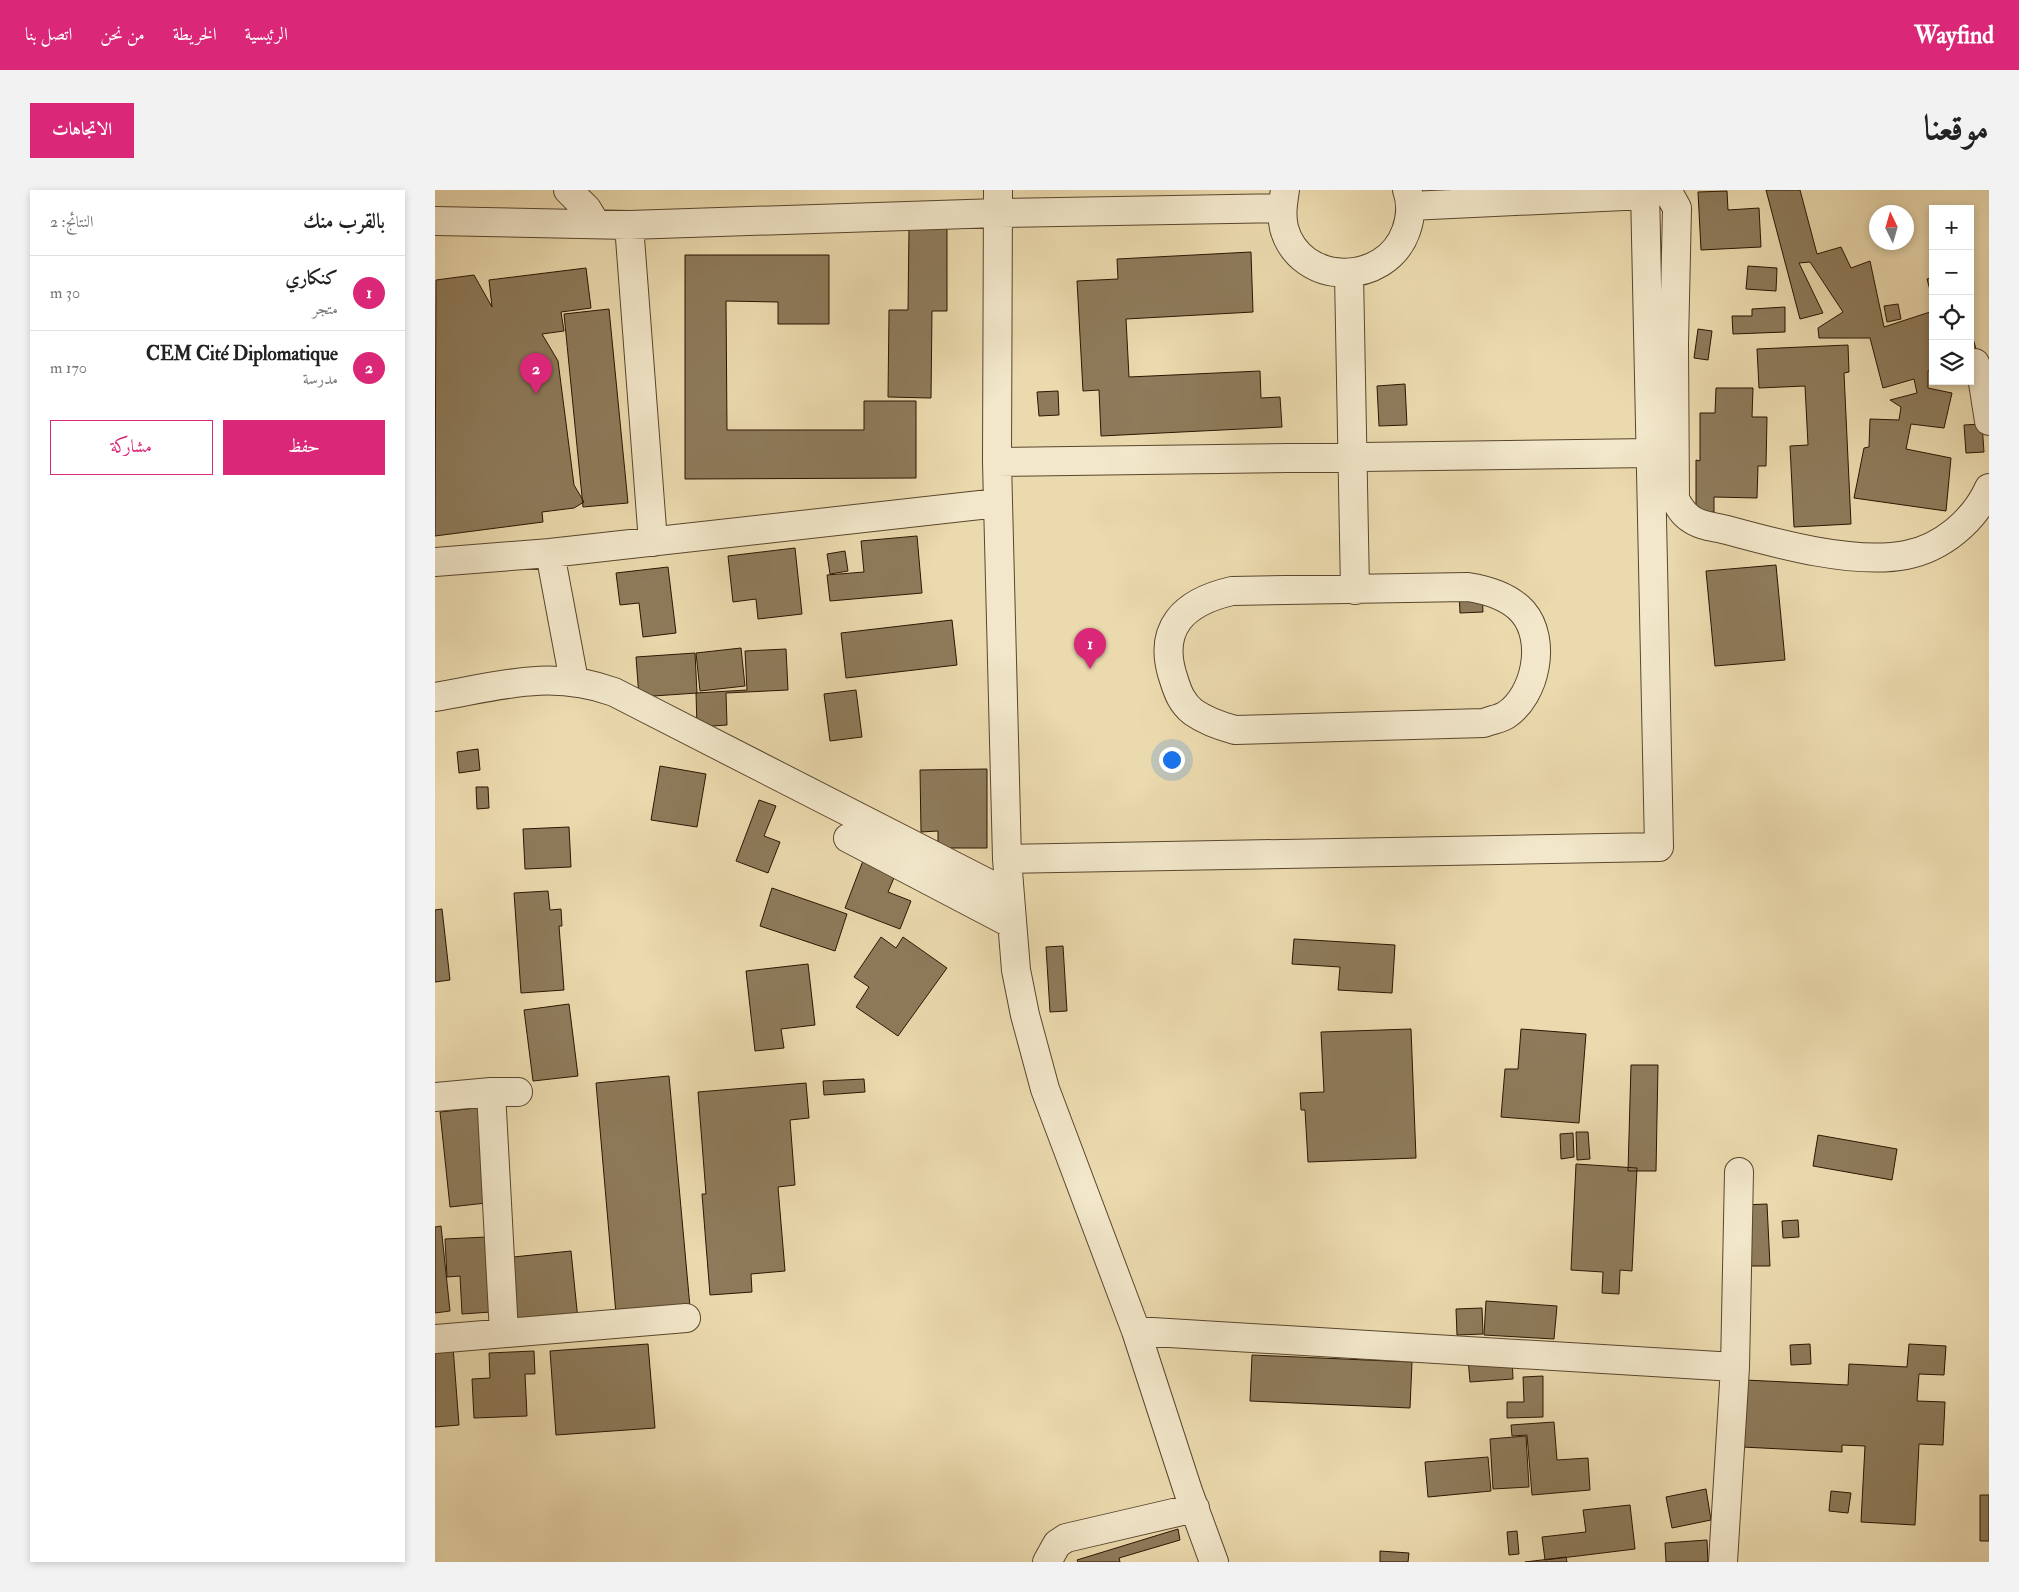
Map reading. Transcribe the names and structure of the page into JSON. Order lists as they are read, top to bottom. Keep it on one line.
{"north":"top","page":{"header":"Wayfind","nav":["الرئيسية","الخريطة","من نحن","اتصل بنا"],"title":"موقعنا","buttons":["الاتجاهات",["حفظ","مشاركة"]],"heading":["بالقرب منك","النتائج: 2"],"map_buttons":["+","−"],"list":[{"mark":"1","name":"كنكاري","note":"متجر","value":"30 m"},{"mark":"2","name":"CEM Cité Diplomatique","note":"مدرسة","value":"170 m"}],"pins":["2","1"]}}
